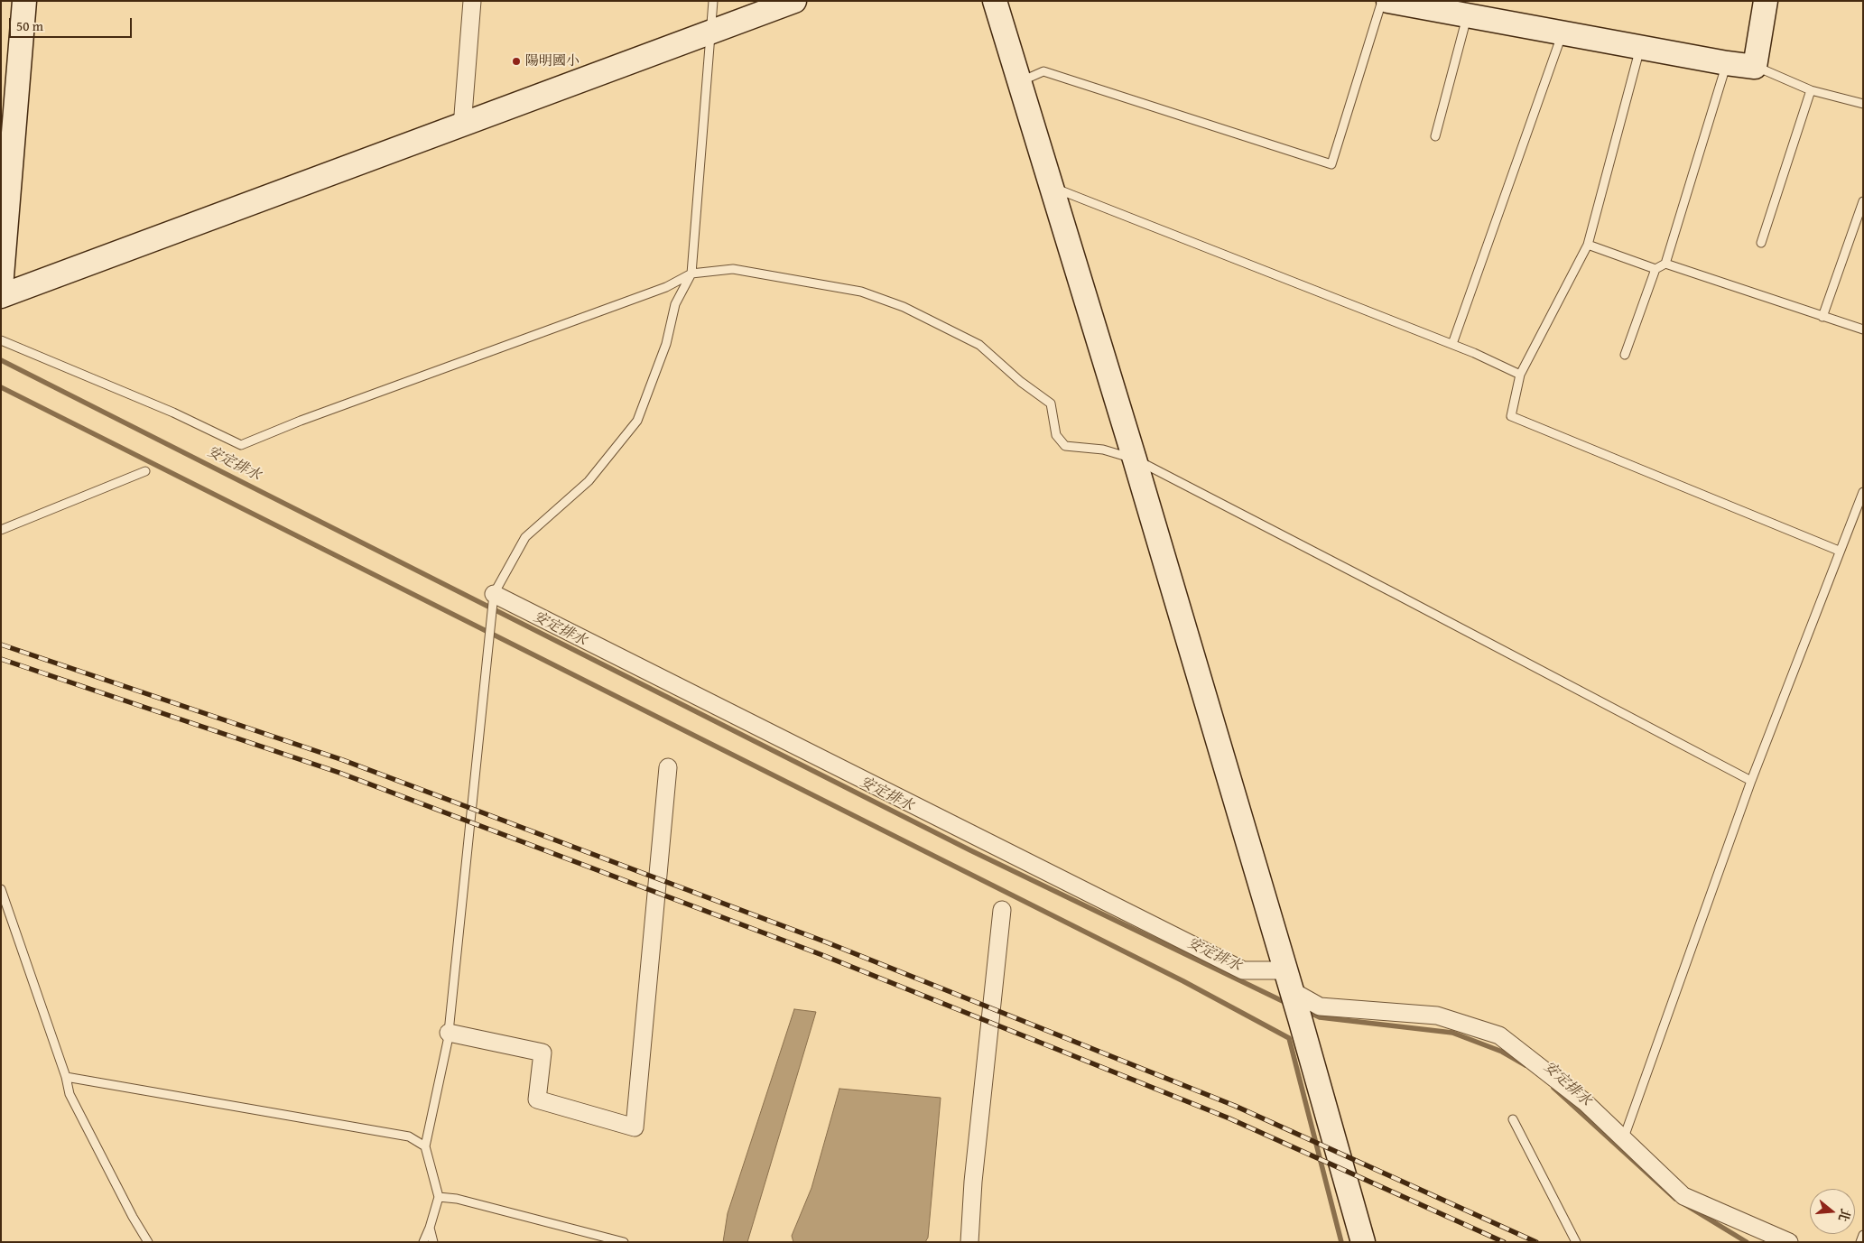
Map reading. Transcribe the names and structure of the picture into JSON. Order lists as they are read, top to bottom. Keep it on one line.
{"water":["安定排水"],"places":["陽明國小"],"scale_bar":"50 m","north":"right"}
